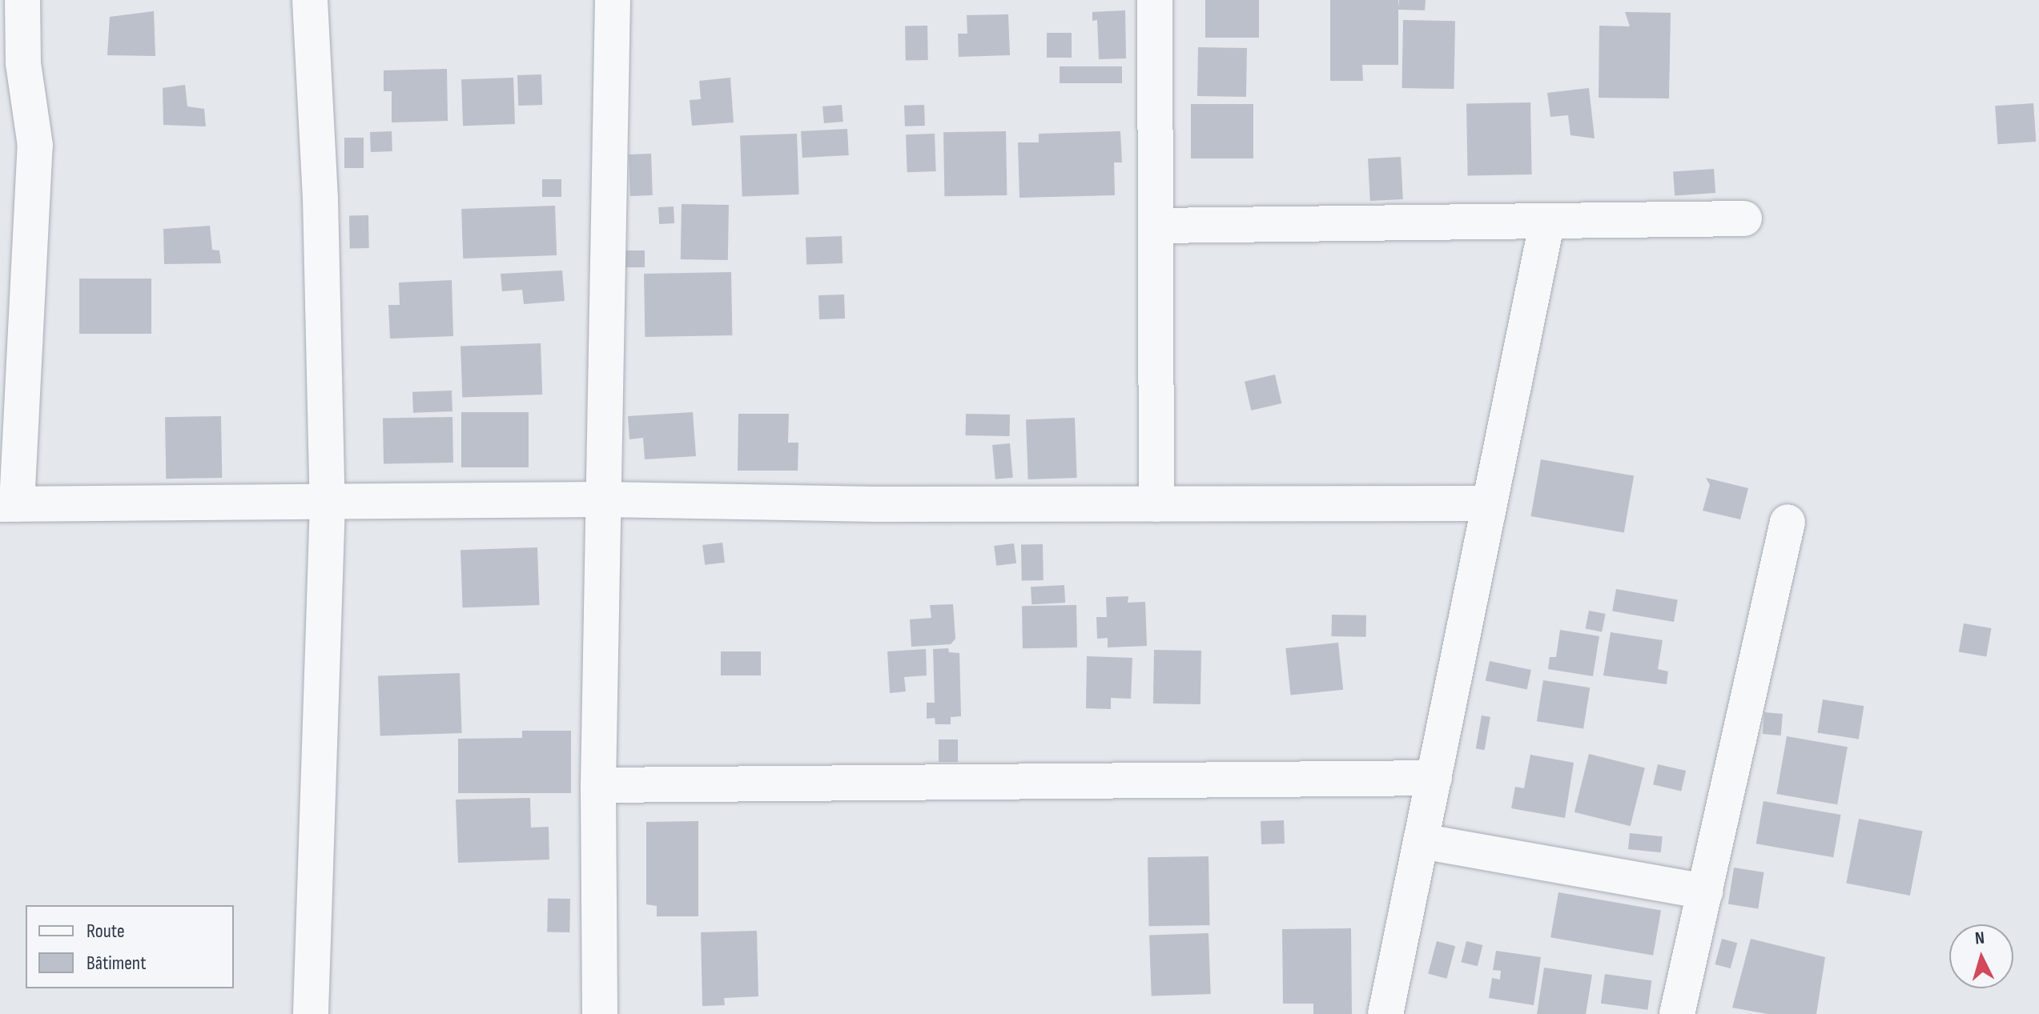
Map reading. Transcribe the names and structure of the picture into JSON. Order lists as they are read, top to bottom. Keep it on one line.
{"legend":["Route","Bâtiment"],"north":"top"}
